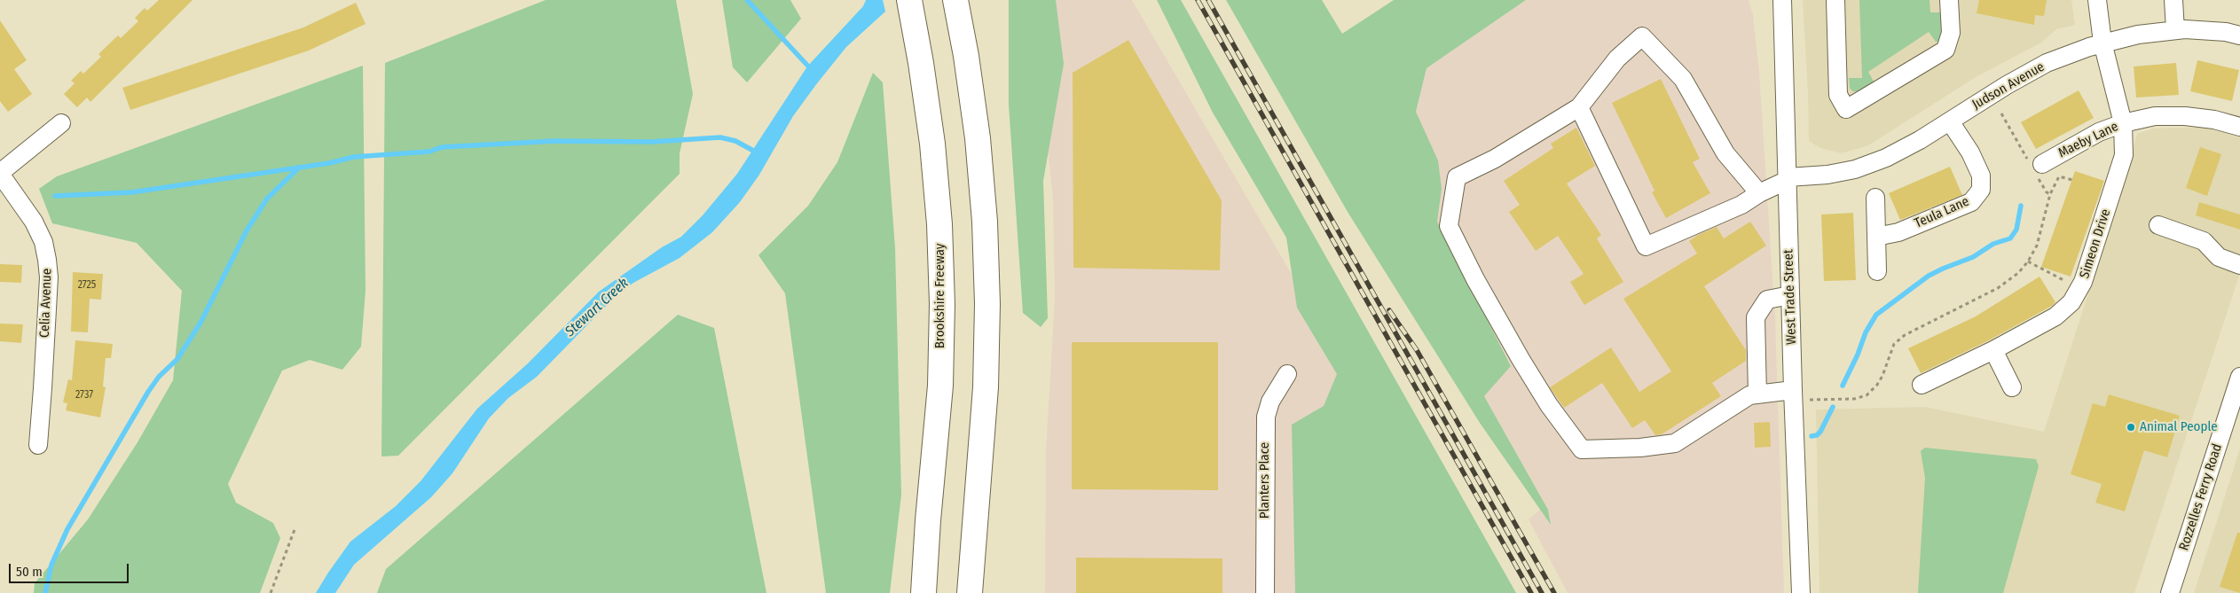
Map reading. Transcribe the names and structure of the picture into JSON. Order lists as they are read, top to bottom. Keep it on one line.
{"streets":{"highway":["Brookshire Freeway"],"street":["Judson Avenue","Maeby Lane","Teula Lane","Simeon Drive","West Trade Street","Celia Avenue","Planters Place","Rozzelles Ferry Road"]},"crossings":[["Judson Avenue","Teula Lane"],["Judson Avenue","Simeon Drive"],["Judson Avenue","West Trade Street"],["Maeby Lane","Simeon Drive"]],"water":["Stewart Creek"],"places":["Animal People"],"house_numbers":["2725","2737"],"scale_bar":"50 m"}
